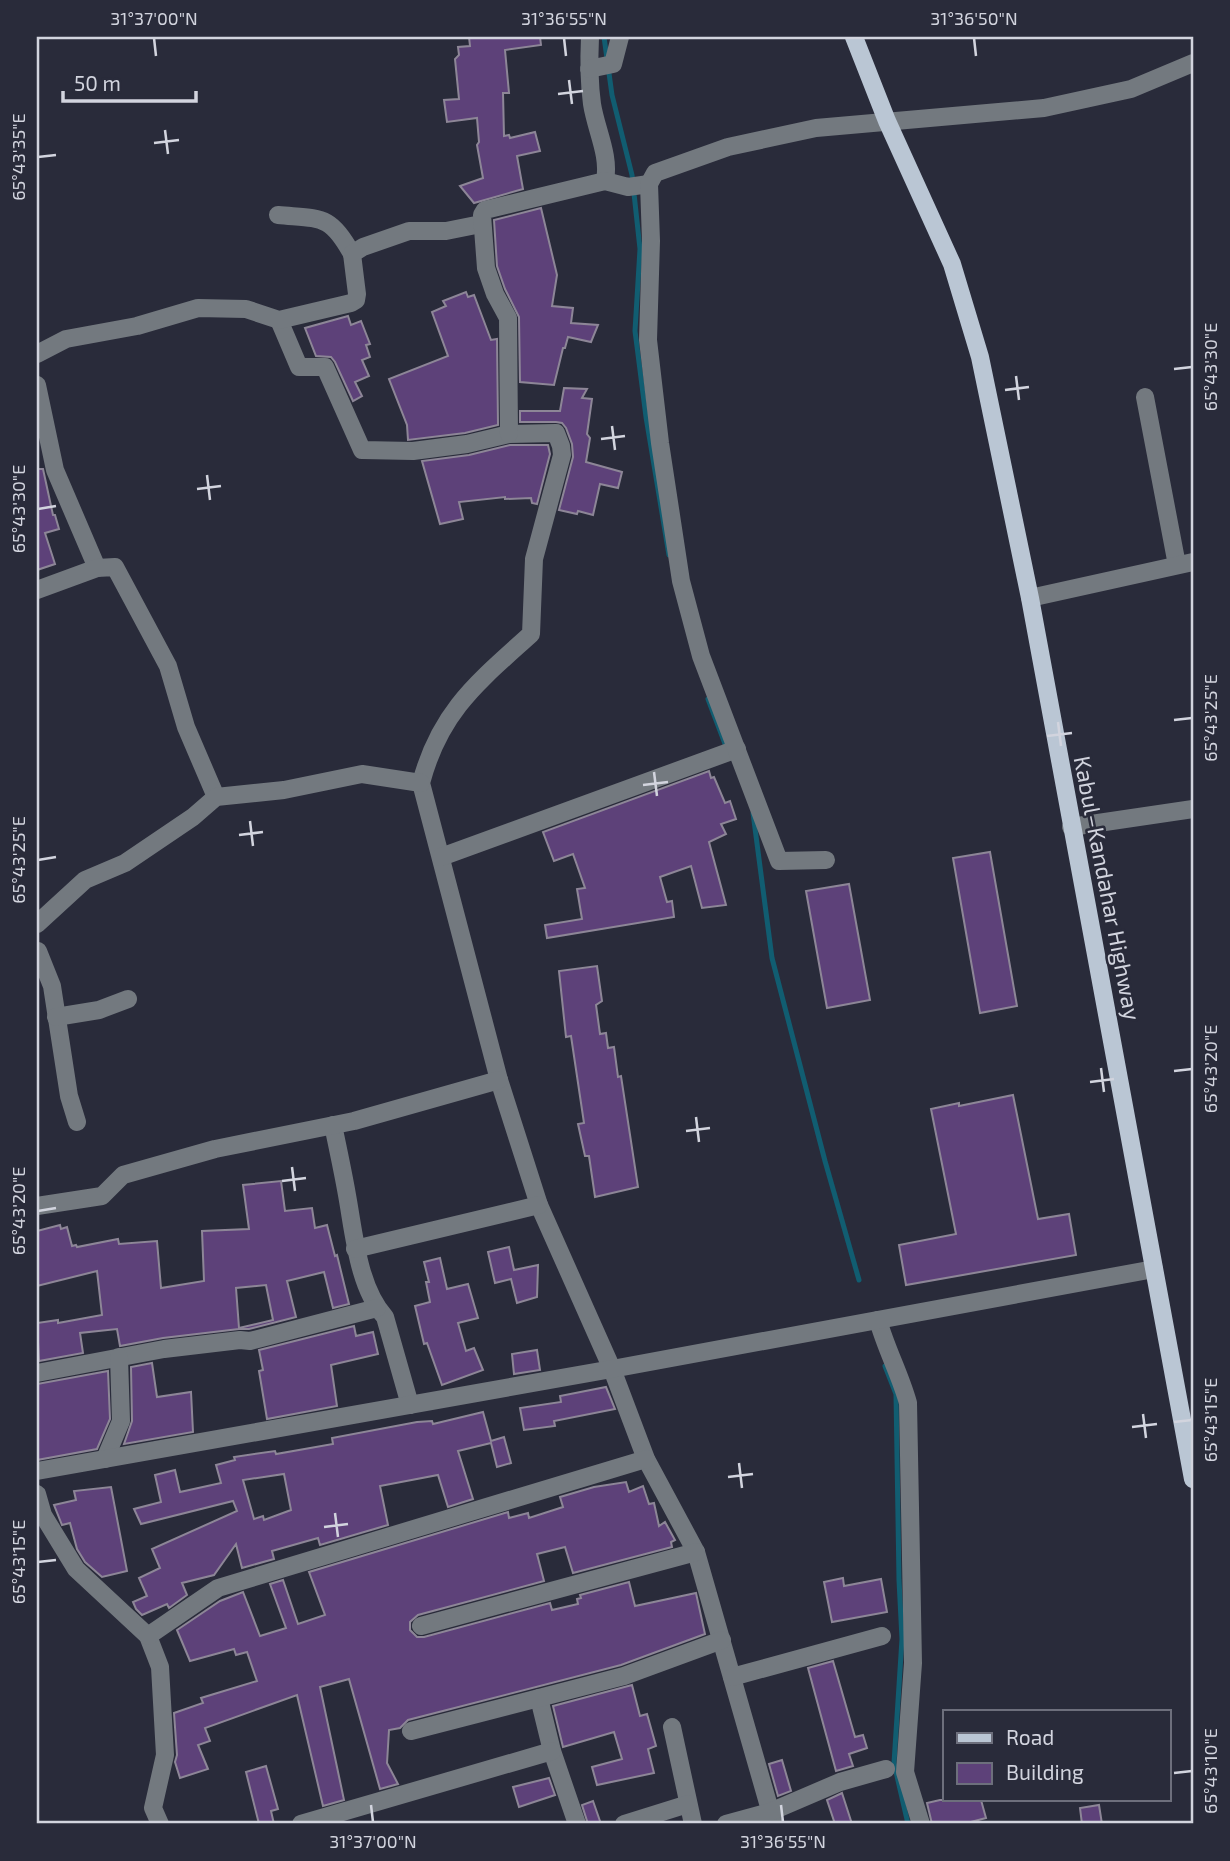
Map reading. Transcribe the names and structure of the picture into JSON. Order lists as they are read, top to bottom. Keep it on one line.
{"streets":{"main road":["Kabul–Kandahar Highway"]},"legend":["Road","Building"],"scale_bar":"50 m","coordinates":["31°37'00\"N","31°36'55\"N","31°36'50\"N","65°43'35\"E","65°43'30\"E","65°43'25\"E","65°43'20\"E","65°43'15\"E","65°43'10\"E"]}
